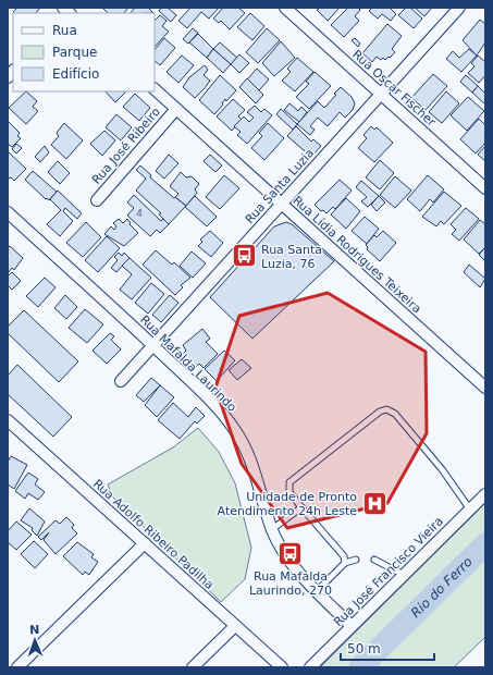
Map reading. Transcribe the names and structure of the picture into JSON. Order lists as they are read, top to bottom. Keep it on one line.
{"streets":{"street":["Rua Oscar Fischer","Rua José Ribeiro","Rua Santa Luzia","Rua Lídia Rodrigues Teixeira","Rua Mafalda Laurindo","Rua Adolfo Ribeiro Padilha","Rua José Francisco Vieira"]},"crossings":[["Rua Oscar Fischer","Rua Santa Luzia"],["Rua José Ribeiro","Rua Lídia Rodrigues Teixeira"],["Rua Santa Luzia","Rua Lídia Rodrigues Teixeira"],["Rua Santa Luzia","Rua Mafalda Laurindo"],["Rua Mafalda Laurindo","Rua José Francisco Vieira"]],"water":["Rio do Ferro"],"places":{"bus stop":["Rua Santa Luzia, 76","Rua Mafalda Laurindo, 270"],"hospital":["Unidade de Pronto Atendimento 24h Leste"]},"house_numbers":["4"],"legend":["Rua","Parque","Edifício"],"scale_bar":"50 m","north":"top"}
